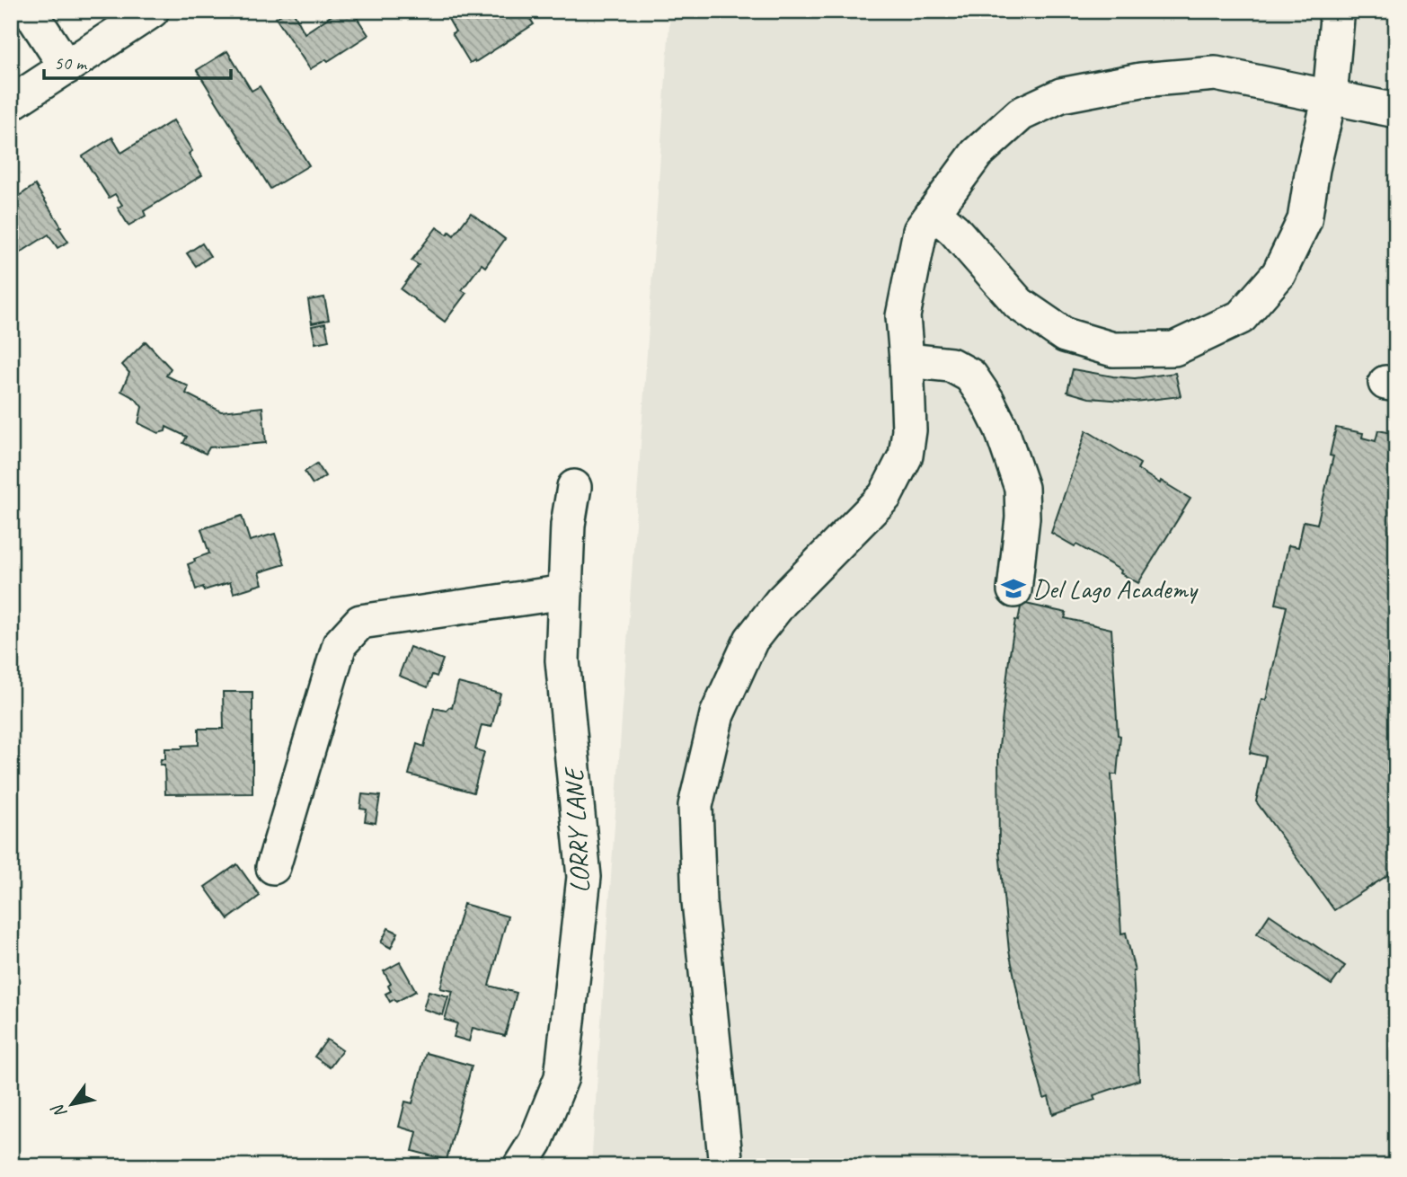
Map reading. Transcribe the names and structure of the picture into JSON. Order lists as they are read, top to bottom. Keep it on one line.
{"streets":{"street":["LORRY LANE"]},"places":{"school or university":["Del Lago Academy"]},"scale_bar":"50 m","north":"bottom left"}
